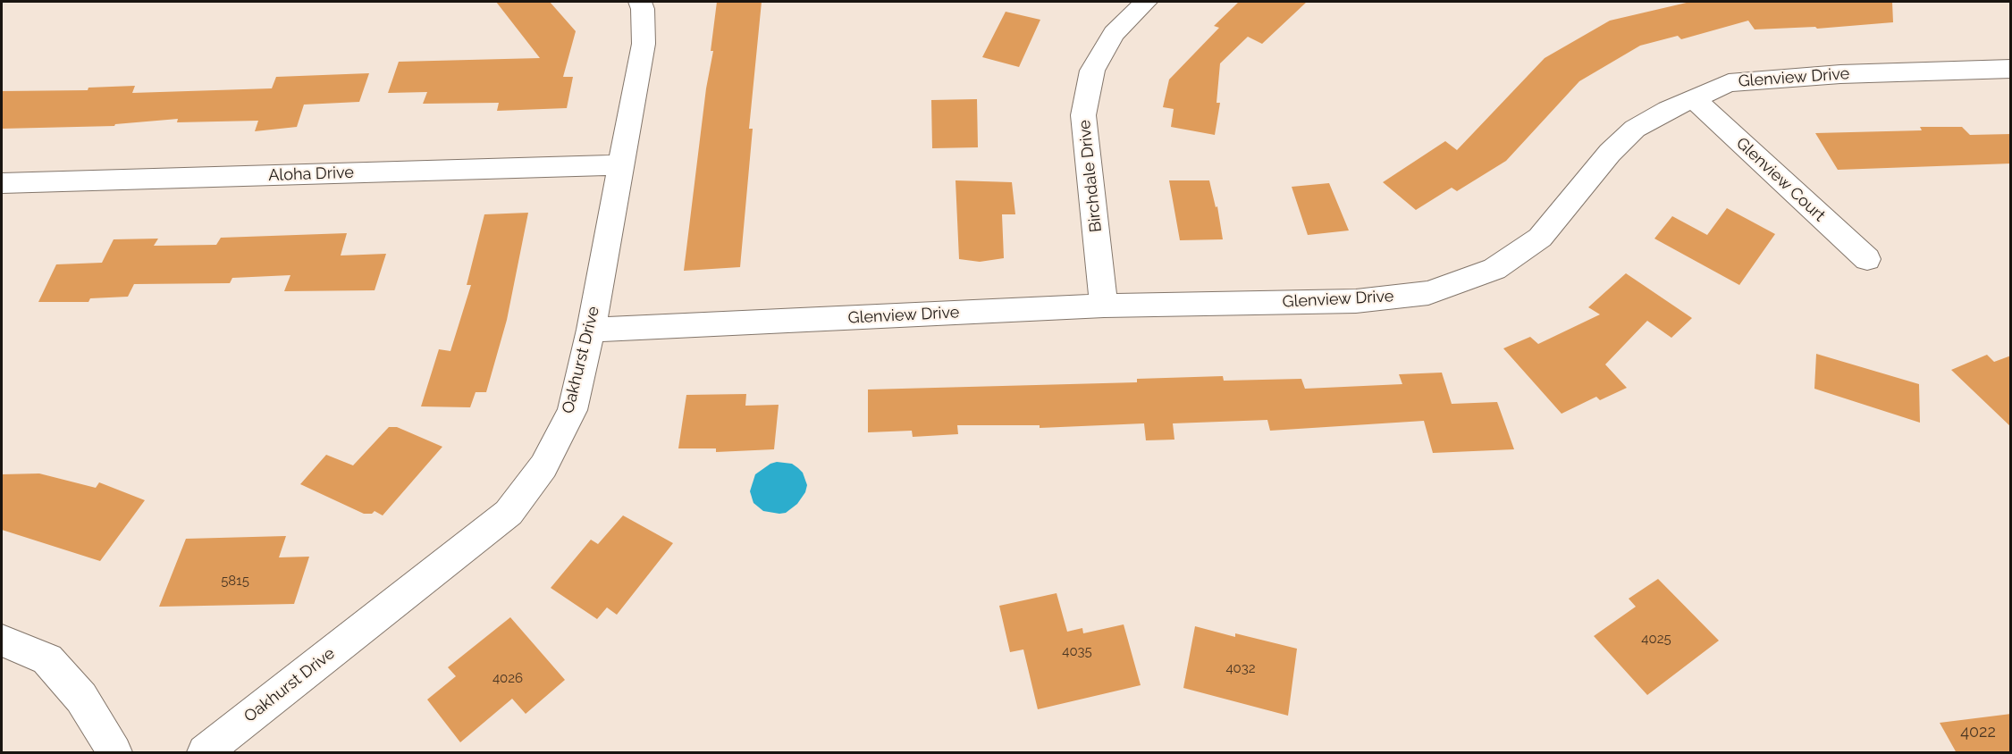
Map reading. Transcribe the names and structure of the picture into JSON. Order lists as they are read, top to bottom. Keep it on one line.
{"streets":{"street":["Glenview Drive","Aloha Drive","Birchdale Drive","Glenview Court","Oakhurst Drive"]},"crossings":[["Glenview Drive","Birchdale Drive"],["Glenview Drive","Glenview Court"],["Glenview Drive","Oakhurst Drive"],["Aloha Drive","Oakhurst Drive"]],"house_numbers":["5815","4025","4035","4032","4026","4022"]}
